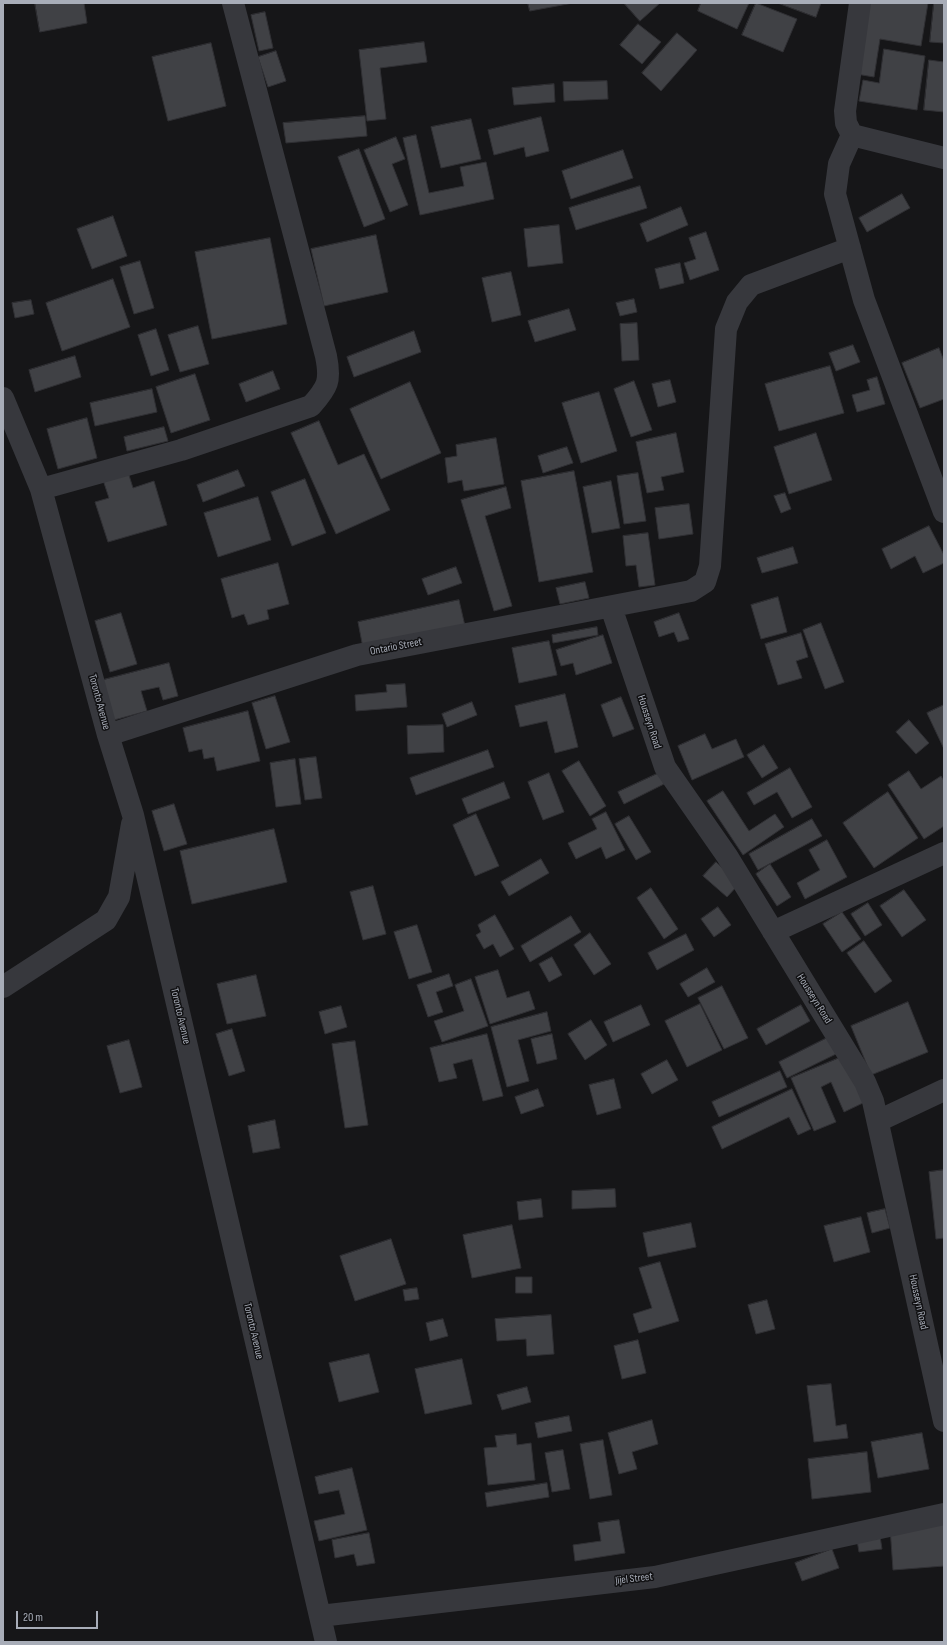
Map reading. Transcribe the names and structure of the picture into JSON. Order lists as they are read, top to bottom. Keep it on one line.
{"streets":{"street":["Ontario Street","Toronto Avenue","Housseyn Road","Jijel Street"]},"crossings":[["Ontario Street","Toronto Avenue"],["Ontario Street","Housseyn Road"],["Toronto Avenue","Jijel Street"]],"scale_bar":"20 m"}
